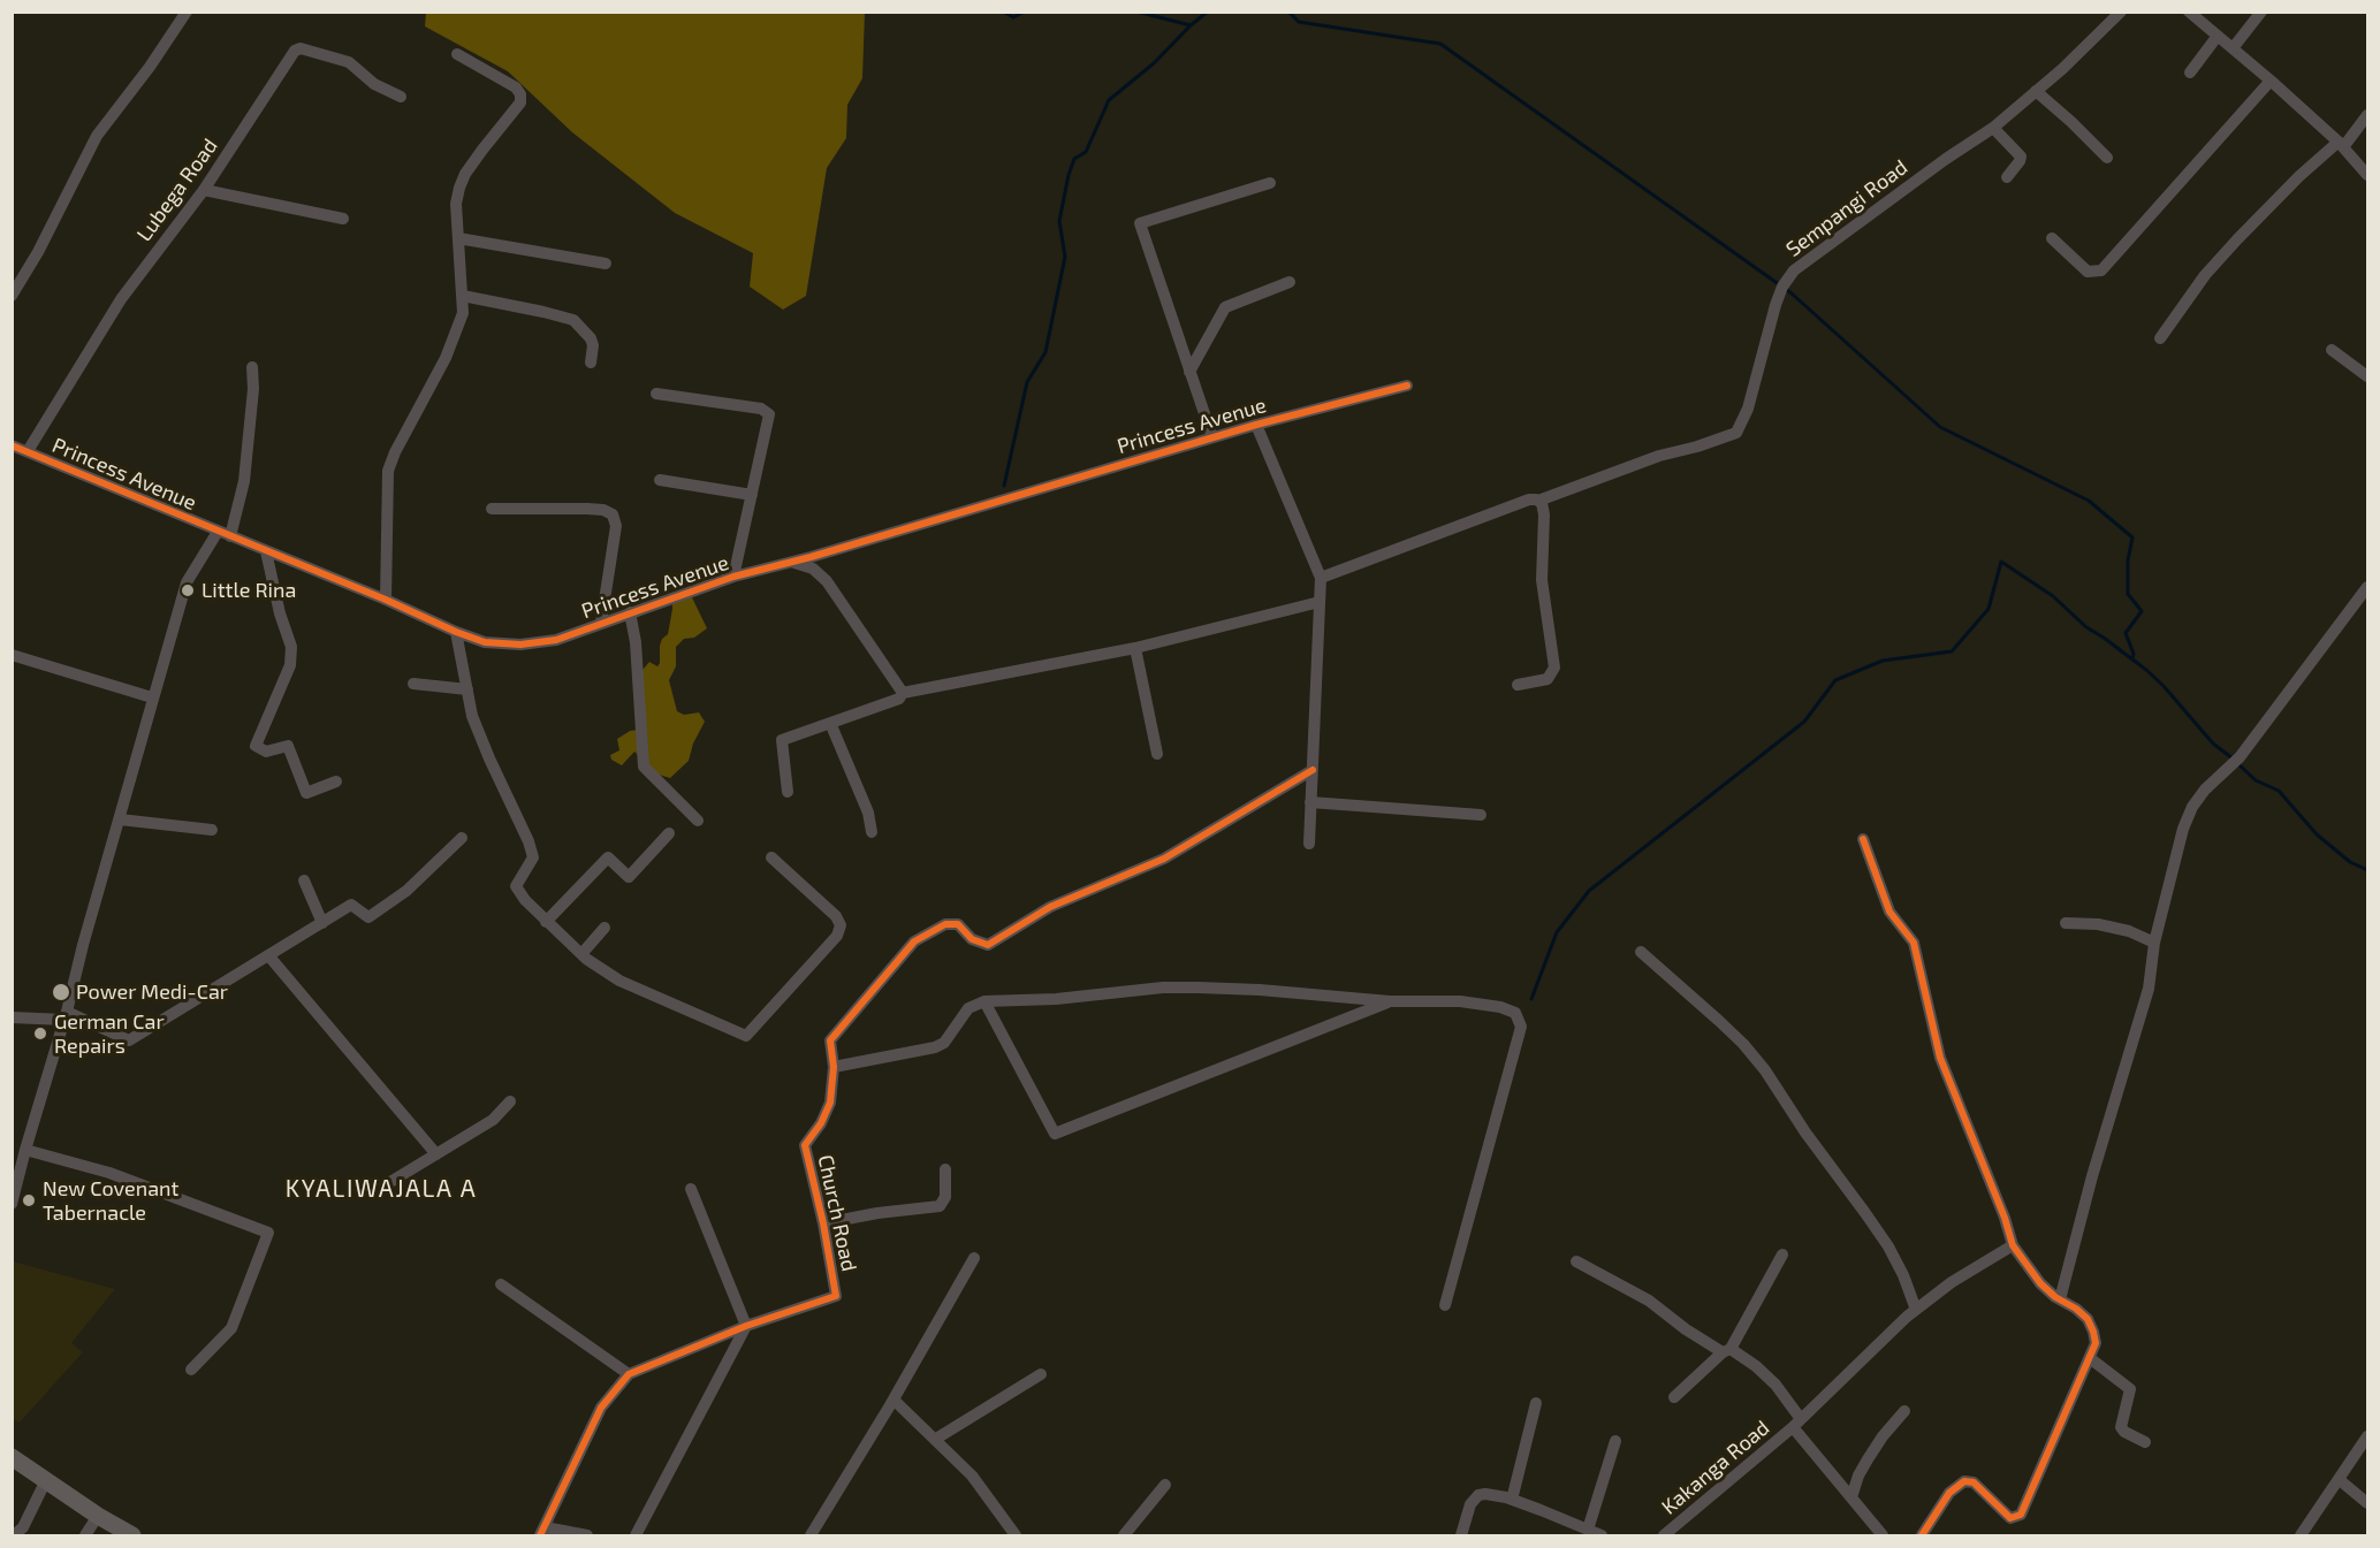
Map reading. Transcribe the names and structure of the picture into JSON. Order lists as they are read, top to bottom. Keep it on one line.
{"streets":{"street":["Lubega Road","Sempangi Road","Princess Avenue","Church Road","Kakanga Road"]},"crossings":[["Lubega Road","Princess Avenue"]],"districts":["KYALIWAJALA A"],"places":["Little Rina","Power Medi-Car","German Car Repairs","New Covenant Tabernacle"]}
